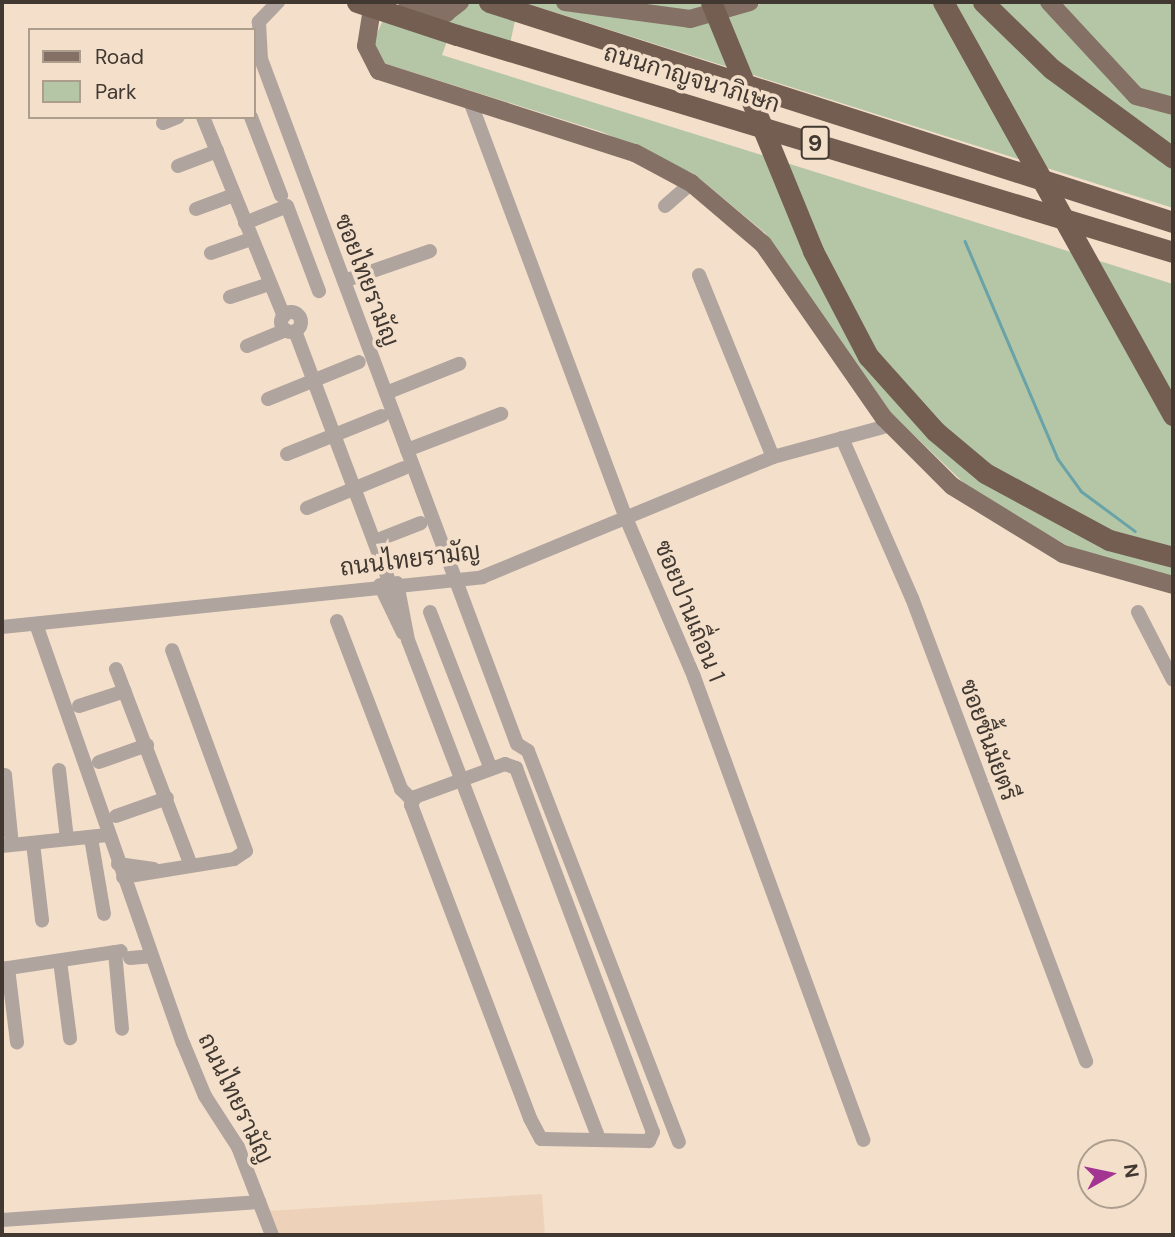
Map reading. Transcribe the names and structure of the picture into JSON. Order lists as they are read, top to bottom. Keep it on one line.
{"streets":{"highway":["ถนนกาญจนาภิเษก","9"],"street":["ซอยไทยรามัญ","ถนนไทยรามัญ","ซอยปานเถื่อน 1","ซอยชื้นมัยตรี"]},"crossings":[["ซอยไทยรามัญ","ถนนไทยรามัญ"],["ถนนไทยรามัญ","ซอยปานเถื่อน 1"],["ถนนไทยรามัญ","ซอยชื้นมัยตรี"]],"legend":["Road","Park"],"north":"right"}
